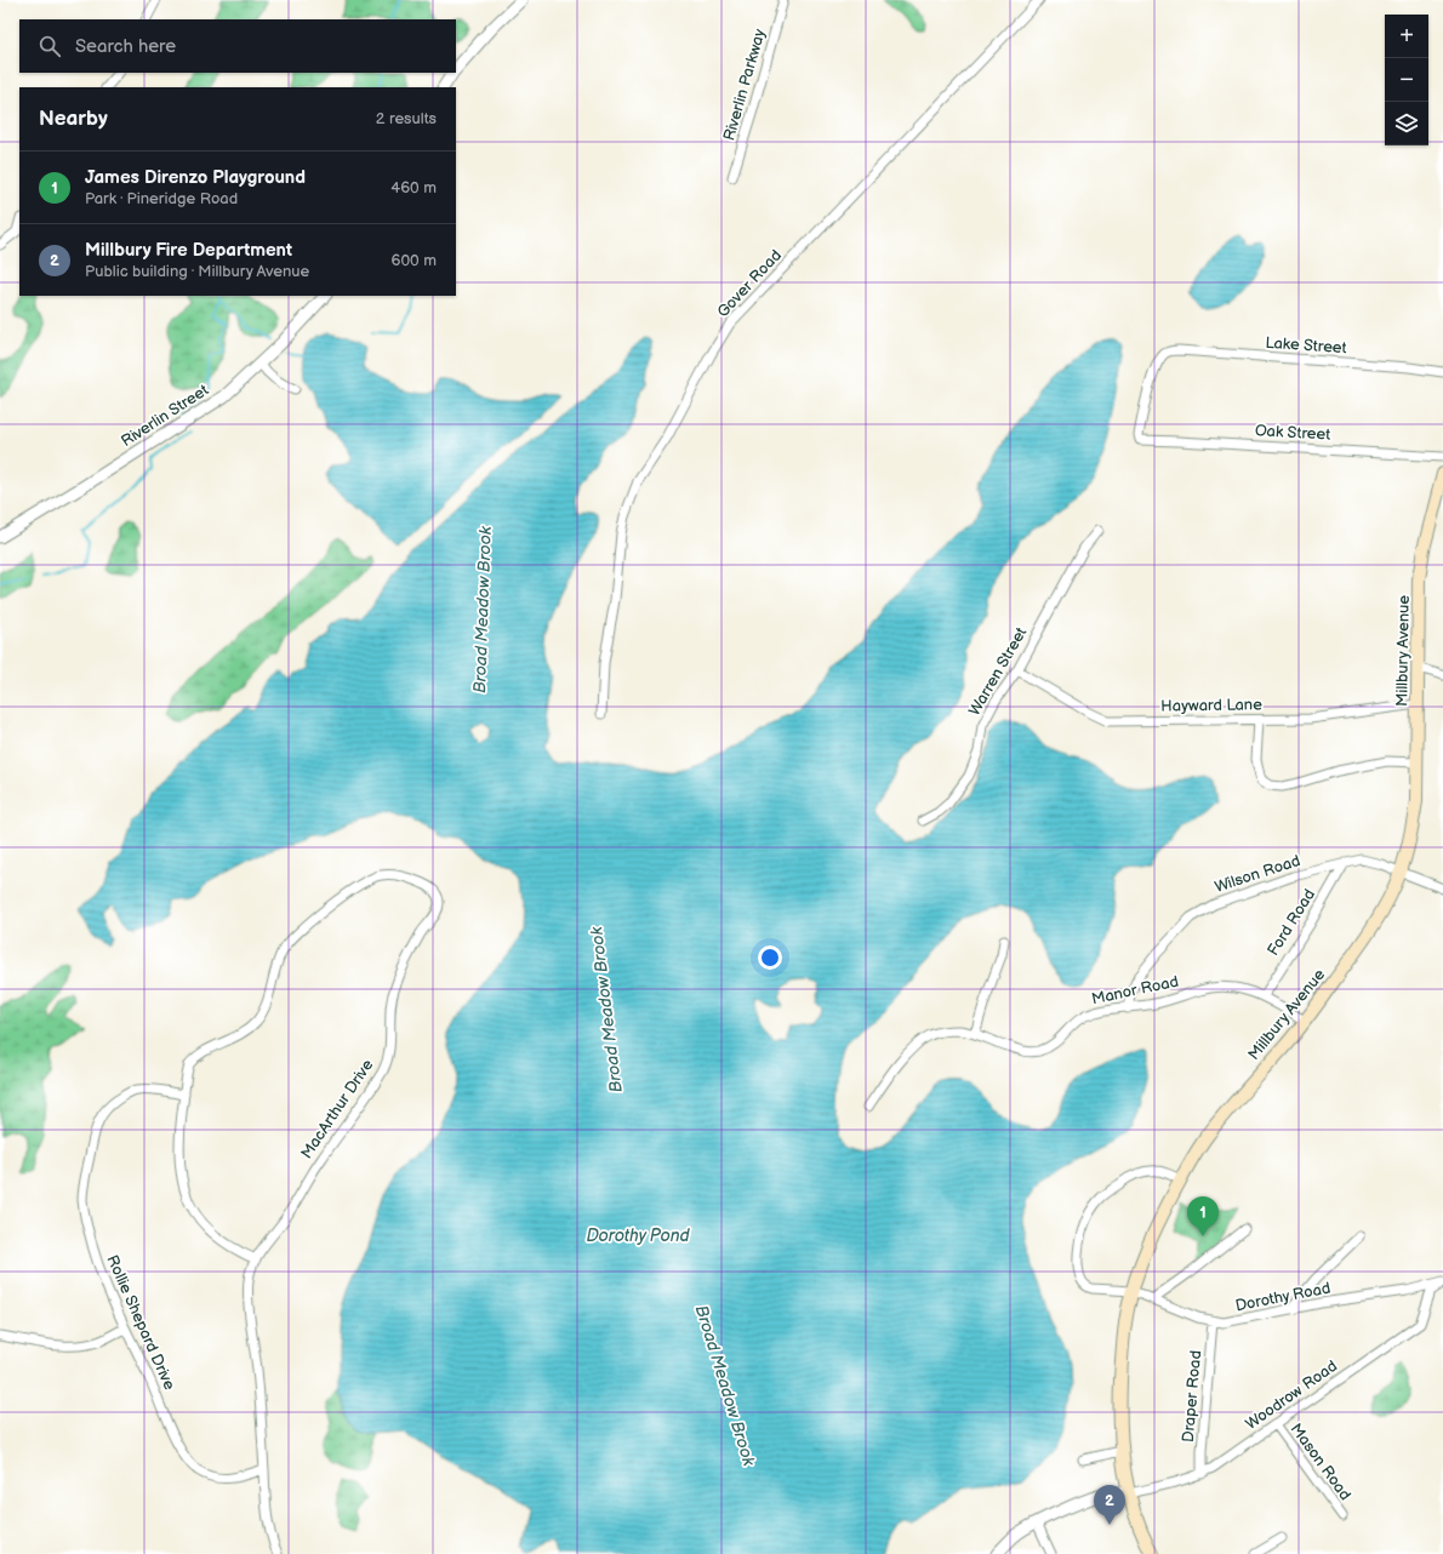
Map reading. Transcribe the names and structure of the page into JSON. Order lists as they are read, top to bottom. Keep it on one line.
{"streets":{"main road":["Millbury Avenue"],"street":["Riverlin Parkway","Gover Road","Lake Street","Riverlin Street","Oak Street","Warren Street","Hayward Lane","Wilson Road","Ford Road","Manor Road","MacArthur Drive","Dorothy Road","Rollie Shepard Drive","Woodrow Road","Draper Road","Mason Road"]},"crossings":[["Lake Street","Oak Street"],["Millbury Avenue","Hayward Lane"],["Millbury Avenue","Wilson Road"],["Millbury Avenue","Manor Road"],["Millbury Avenue","Dorothy Road"],["Millbury Avenue","Woodrow Road"],["Warren Street","Hayward Lane"],["Wilson Road","Ford Road"],["Wilson Road","Manor Road"],["Ford Road","Manor Road"],["MacArthur Drive","Rollie Shepard Drive"],["Dorothy Road","Woodrow Road"],["Dorothy Road","Draper Road"],["Woodrow Road","Draper Road"],["Woodrow Road","Mason Road"]],"water":["Broad Meadow Brook","Dorothy Pond"],"page":{"map_buttons":["+","−"],"search":"Search here","heading":["Nearby","2 results"],"list":[{"mark":"1","name":"James Direnzo Playground","note":"Park · Pineridge Road","value":"460 m"},{"mark":"2","name":"Millbury Fire Department","note":"Public building · Millbury Avenue","value":"600 m"}],"pins":["1","2"]}}
